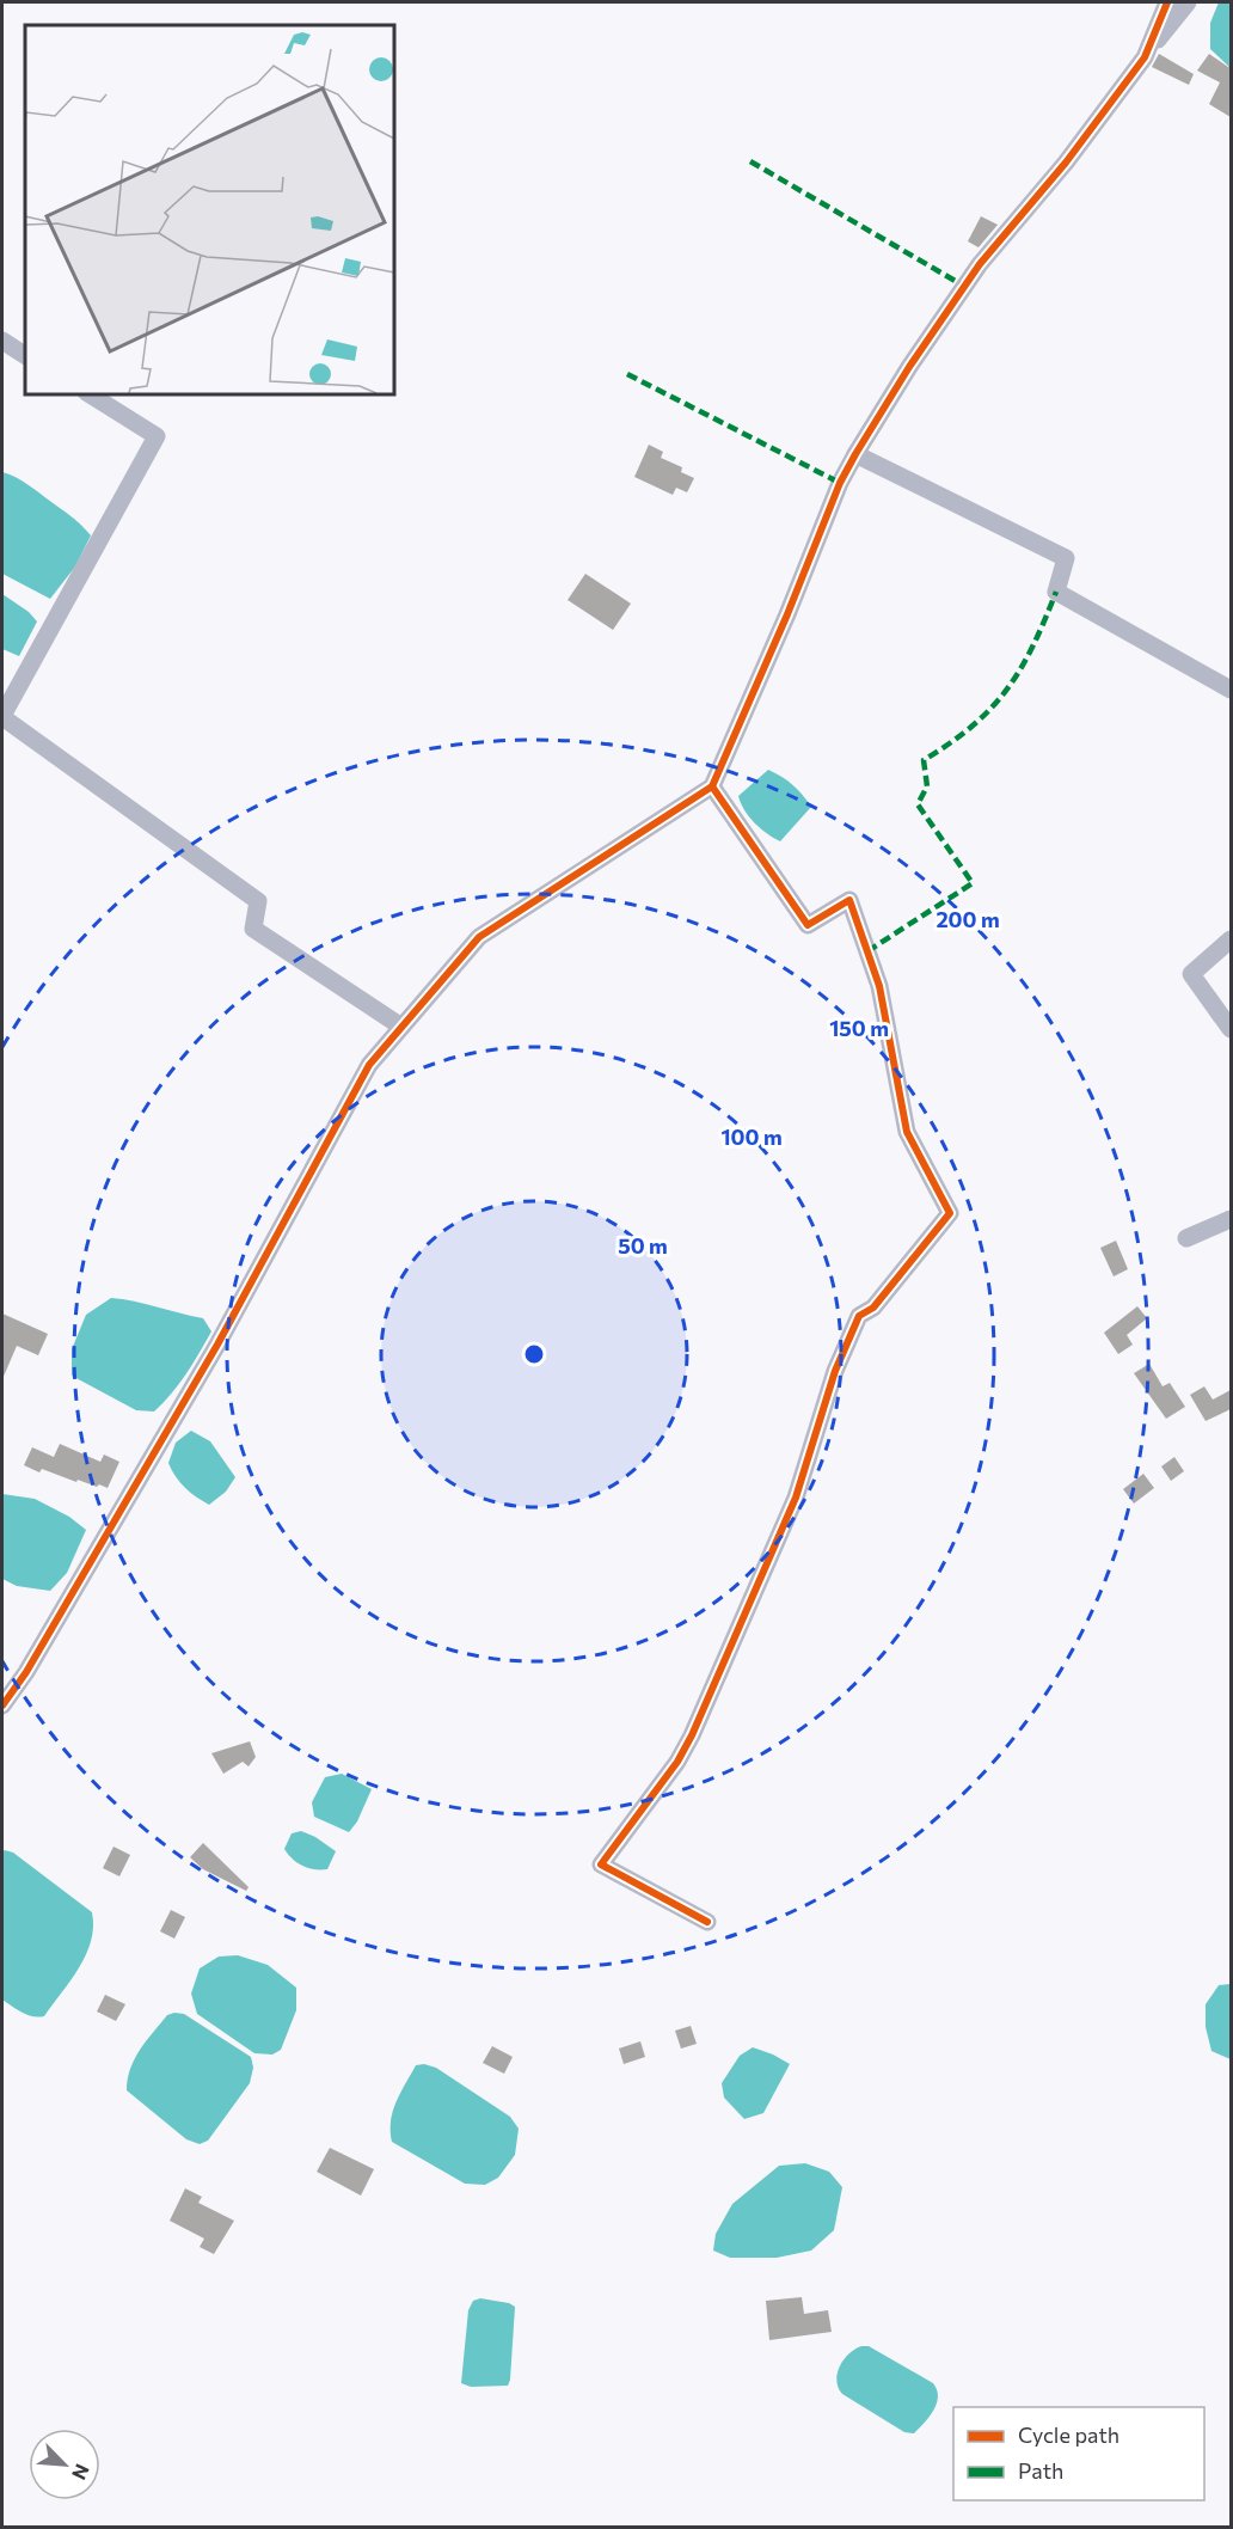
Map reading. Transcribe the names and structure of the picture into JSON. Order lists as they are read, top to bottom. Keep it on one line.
{"legend":["Cycle path","Path"],"north":"bottom right","rings":["200 m","150 m","100 m","50 m"]}
